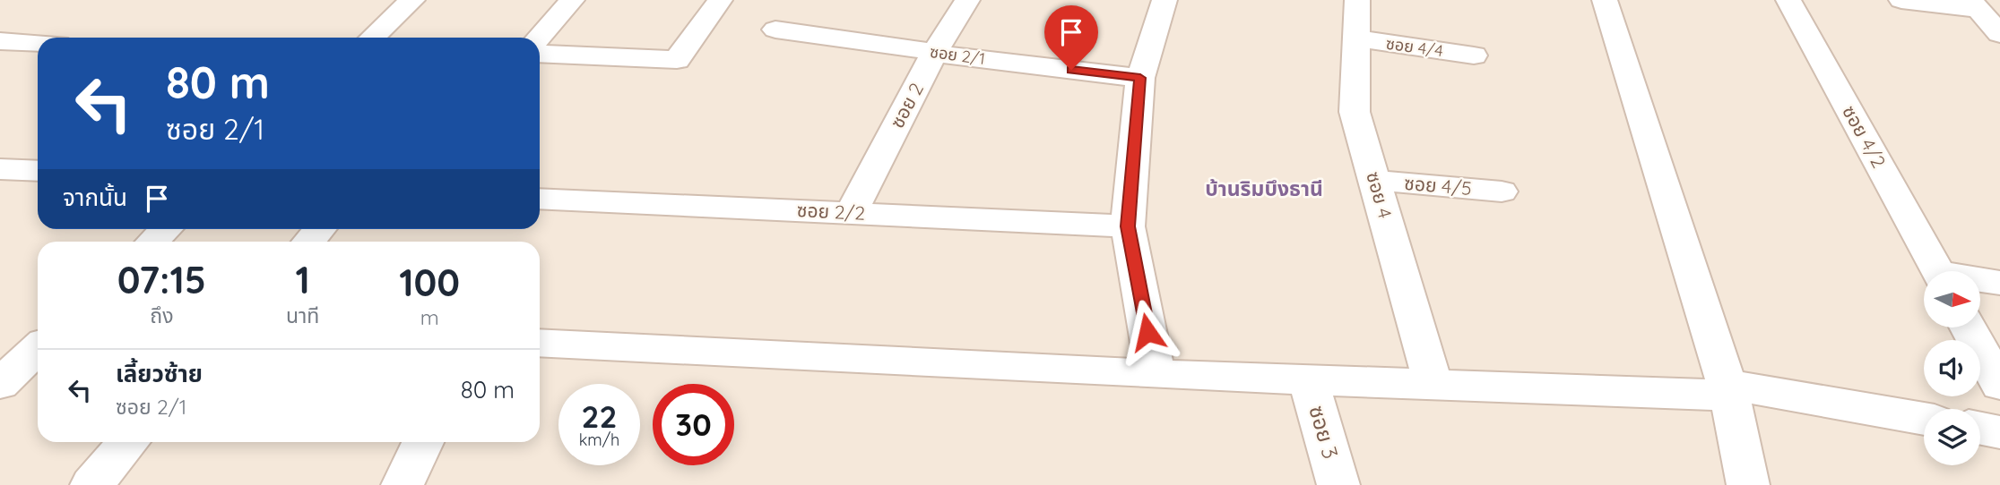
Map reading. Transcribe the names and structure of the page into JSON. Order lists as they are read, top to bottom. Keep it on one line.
{"streets":{"street":["ซอย 4/4","ซอย 2/1","ซอย 2","ซอย 4/2","ซอย 4/5","ซอย 4","ซอย 2/2","ซอย 3"]},"crossings":[["ซอย 4/4","ซอย 4"],["ซอย 2/1","ซอย 2"],["ซอย 2","ซอย 2/2"],["ซอย 4/5","ซอย 4"]],"districts":["บ้านริมบึงธานี"],"north":"right","page":{"turn":["80 m","ซอย 2/1"],"then":"จากนั้น","eta":["07:15","ถึง","1","นาที","100","m"],"list":[{"name":"เลี้ยวซ้าย","note":"ซอย 2/1","value":"80 m"}],"speed":"22 km/h","limit":"30"}}
